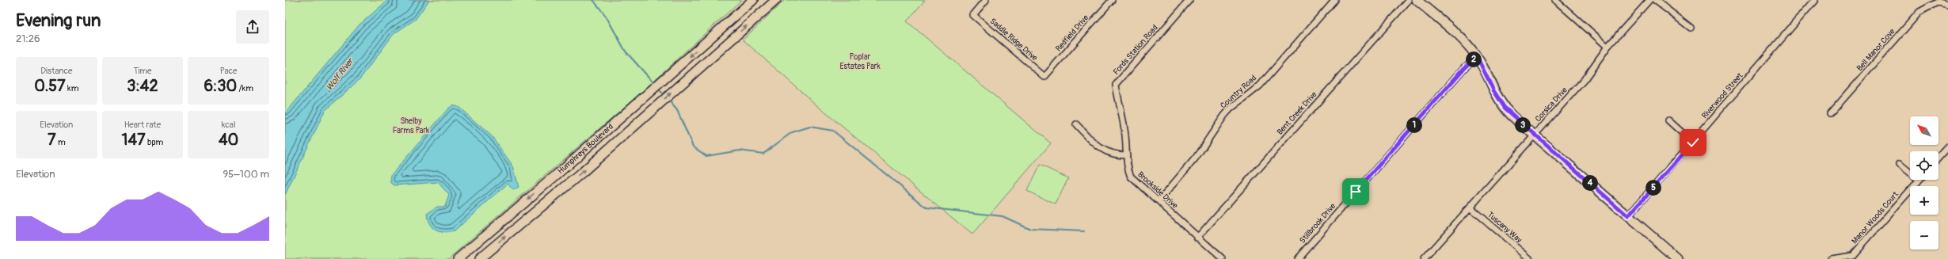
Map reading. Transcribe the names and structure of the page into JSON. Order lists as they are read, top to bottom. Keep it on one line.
{"streets":{"main road":["Humphreys Boulevard"],"street":["Redfield Drive","Saddle Ridge Drive","Fords Station Road","Bell Manor Cove","Country Road","Riverwood Street","Corsica Drive","Bent Creek Drive","Brookside Drive","Manor Woods Court","Stillbrook Drive","Tuscany Way"]},"crossings":[["Redfield Drive","Saddle Ridge Drive"],["Fords Station Road","Brookside Drive"],["Country Road","Brookside Drive"],["Corsica Drive","Tuscany Way"],["Bent Creek Drive","Brookside Drive"]],"water":["Wolf River"],"parks":["Poplar Estates Park","Shelby Farms Park"],"north":"top left","page":{"heading":["Evening run","21:26"],"pins":["2","1","3","4","5"],"stats":[["Distance","0.57 km"],["Time","3:42"],["Pace","6:30 /km"],["Elevation","7 m"],["Heart rate","147 bpm"],["kcal","40"]],"map_buttons":["+","−"],"chart":["Elevation","95–100 m"]}}
